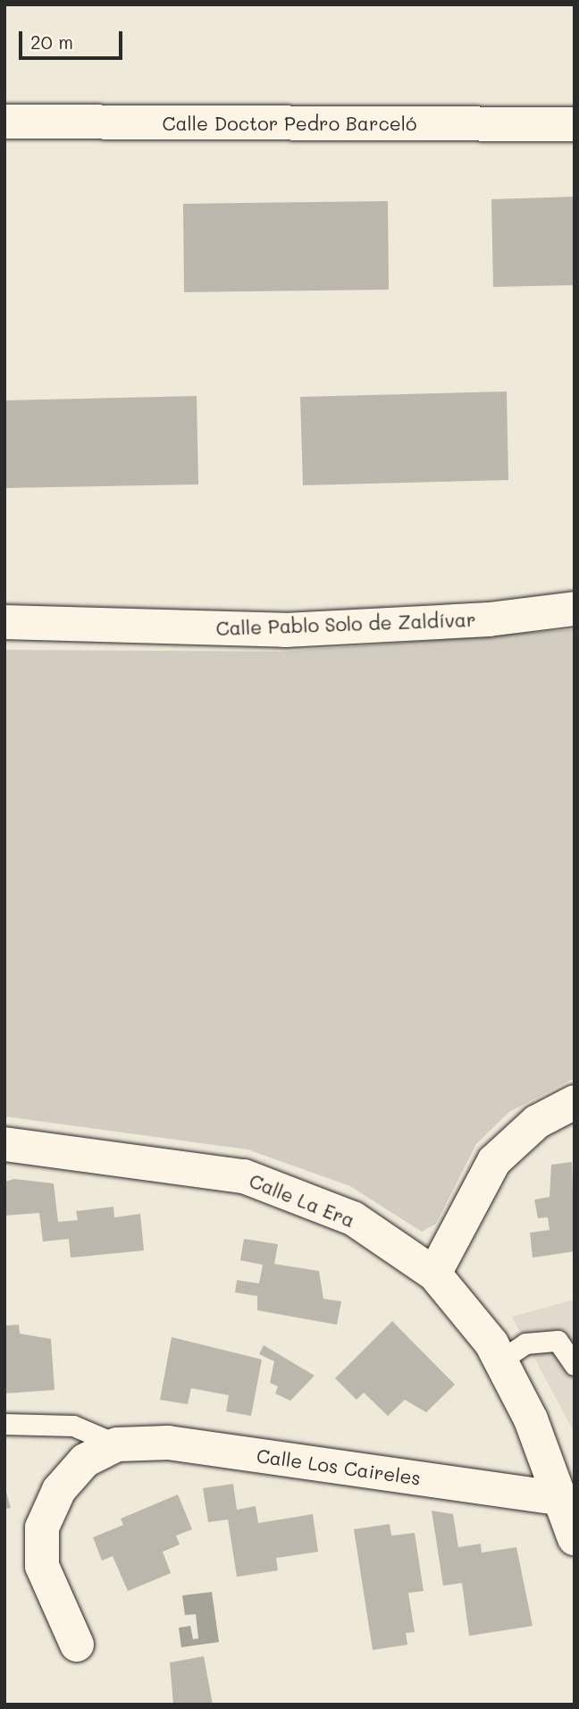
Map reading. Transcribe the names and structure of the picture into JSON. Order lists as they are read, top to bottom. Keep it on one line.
{"streets":{"street":["Calle Doctor Pedro Barceló","Calle Pablo Solo de Zaldívar","Calle La Era","Calle Los Caireles"]},"crossings":[["Calle La Era","Calle Los Caireles"]],"scale_bar":"20 m"}
